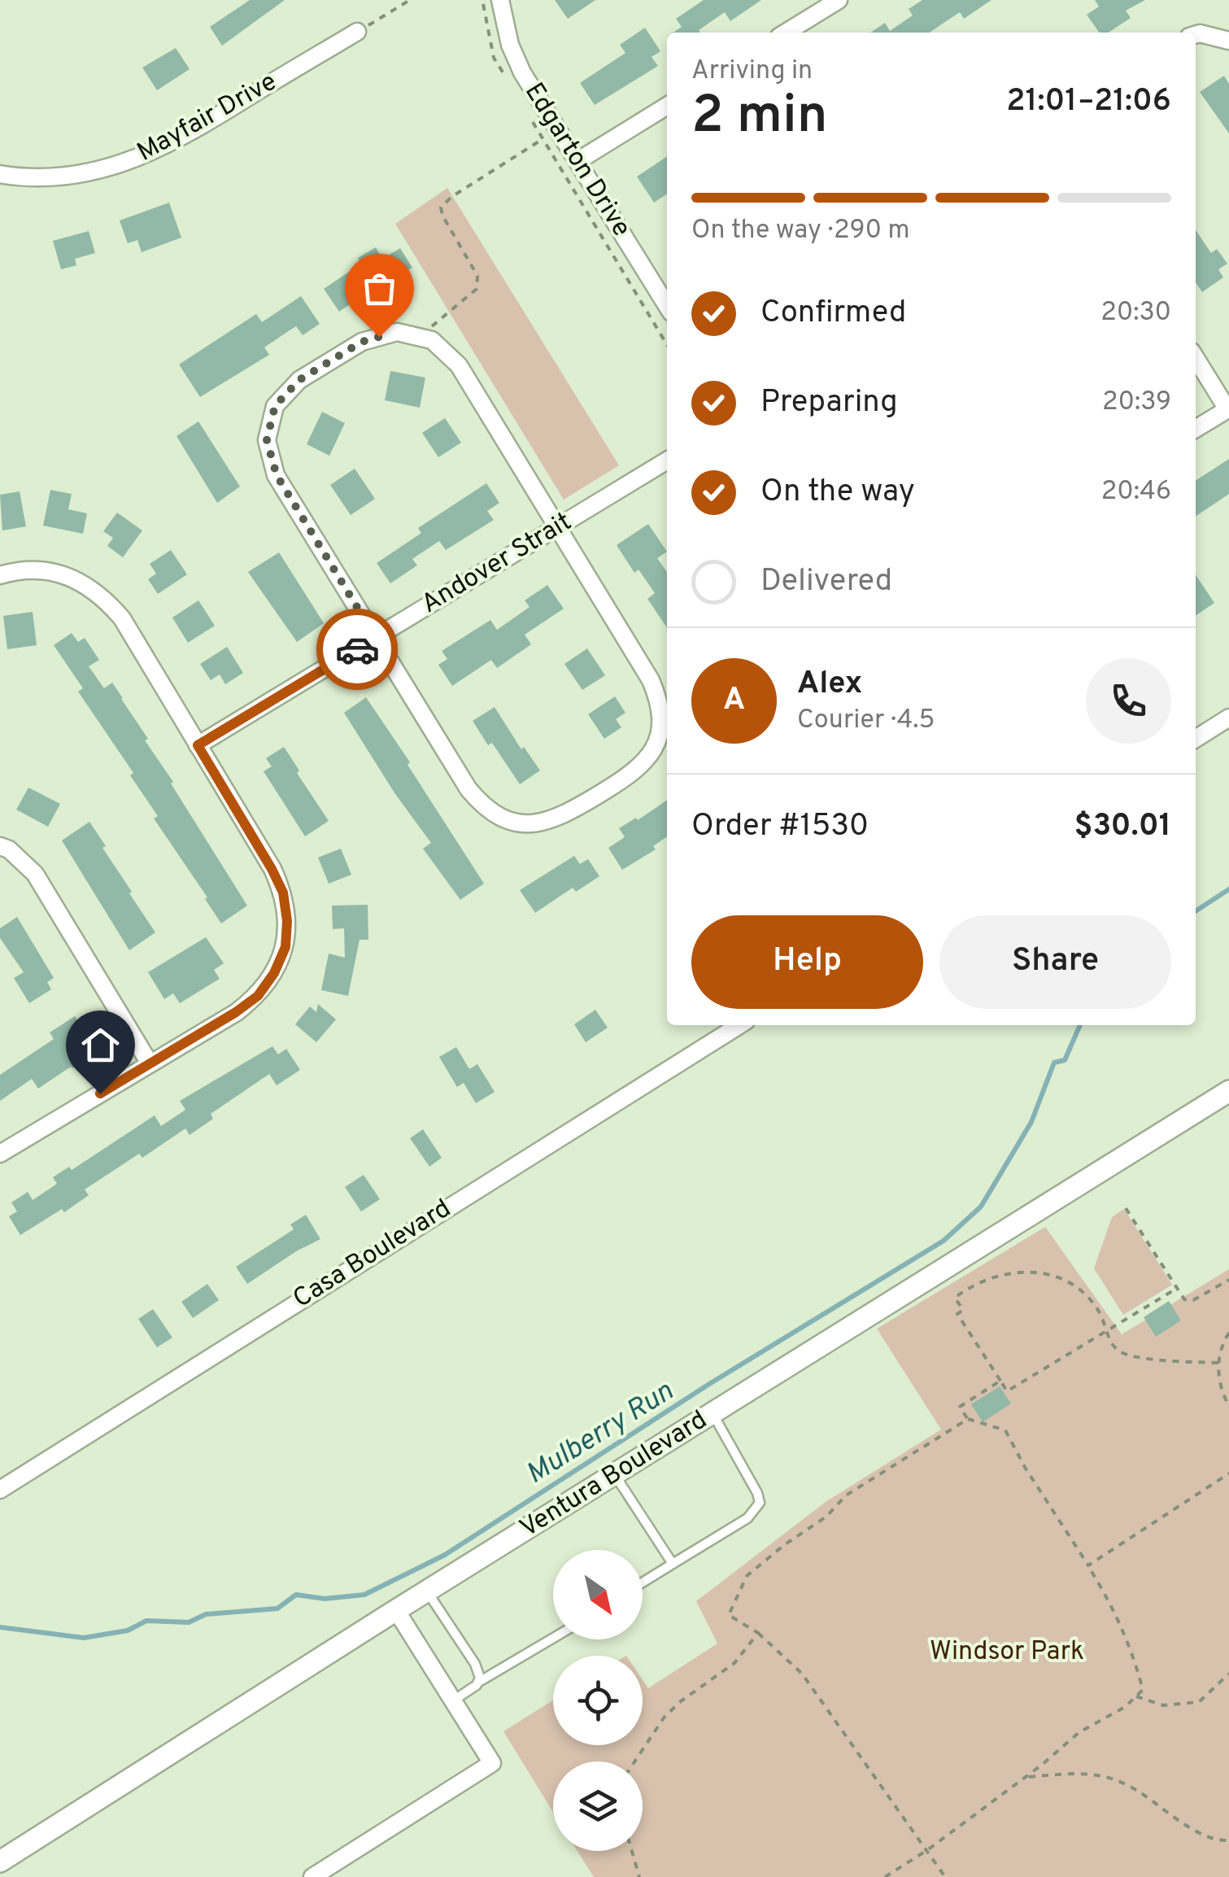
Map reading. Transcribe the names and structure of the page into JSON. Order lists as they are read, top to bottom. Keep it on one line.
{"streets":{"street":["Mayfair Drive","Edgarton Drive","Andover Strait","Casa Boulevard","Ventura Boulevard"]},"water":["Mulberry Run"],"parks":["Windsor Park"],"north":"bottom right","page":{"heading":["2 min","Arriving in","21:01–21:06"],"panel":["Alex","Courier · 4.5","Order #1530","$30.01"],"bar":"On the way · 290 m","list":[["Confirmed","20:30"],["Preparing","20:39"],["On the way","20:46"],"Delivered"],"round":"A","buttons":["Help","Share"]}}
